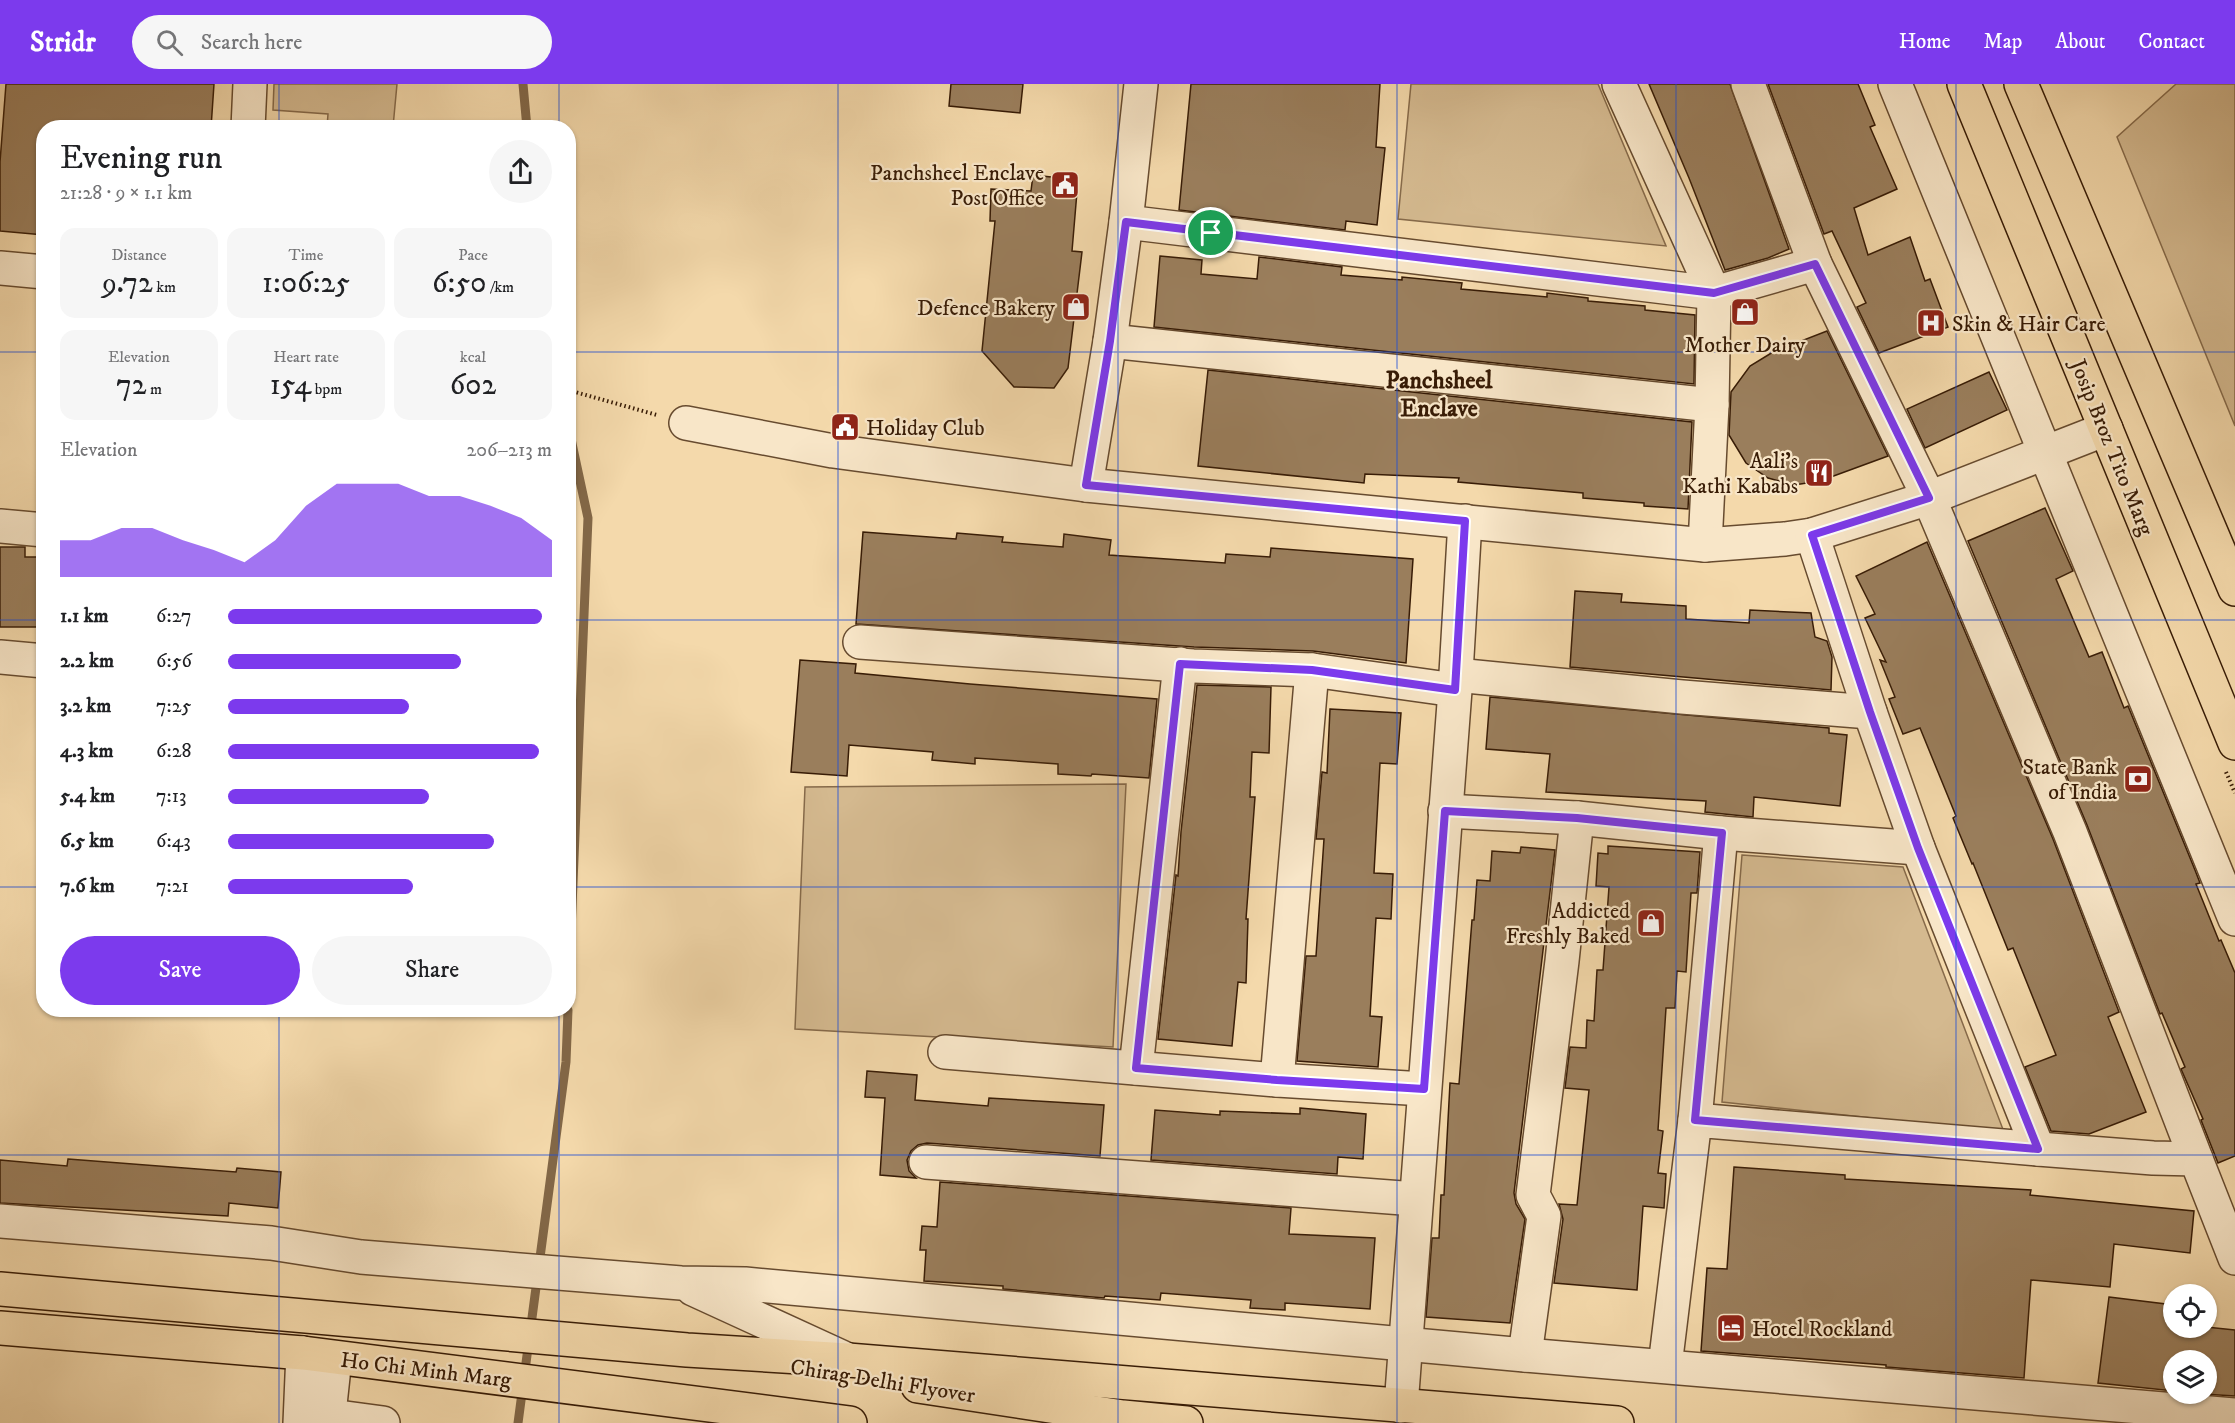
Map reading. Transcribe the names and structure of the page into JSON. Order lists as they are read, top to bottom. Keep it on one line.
{"streets":{"main road":["Josip Broz Tito Marg","Ho Chi Minh Marg","Chirag Delhi Flyover"]},"crossings":[["Ho Chi Minh Marg","Chirag Delhi Flyover"]],"districts":["Panchsheel Enclave"],"places":{"public building":["Panchsheel Enclave Post Office","Holiday Club"],"shop":["Defence Bakery","Mother Dairy","Addicted Freshly Baked"],"hospital":["Skin & Hair Care"],"restaurant":["Aali's Kathi Kababs"],"bank":["State Bank of India"],"hotel":["Hotel Rockland"]},"page":{"header":"Stridr","search":"Search here","nav":["Home","Map","About","Contact"],"heading":["Evening run","21:28 · 9 × 1.1 km"],"stats":[["Distance","9.72 km"],["Time","1:06:25"],["Pace","6:50 /km"],["Elevation","72 m"],["Heart rate","154 bpm"],["kcal","602"]],"chart":["Elevation","206–213 m"],"list":[{"name":"1.1 km","note":"6:27"},{"name":"2.2 km","note":"6:56"},{"name":"3.2 km","note":"7:25"},{"name":"4.3 km","note":"6:28"},{"name":"5.4 km","note":"7:13"},{"name":"6.5 km","note":"6:43"},{"name":"7.6 km","note":"7:21"}],"buttons":["Save","Share"]}}
